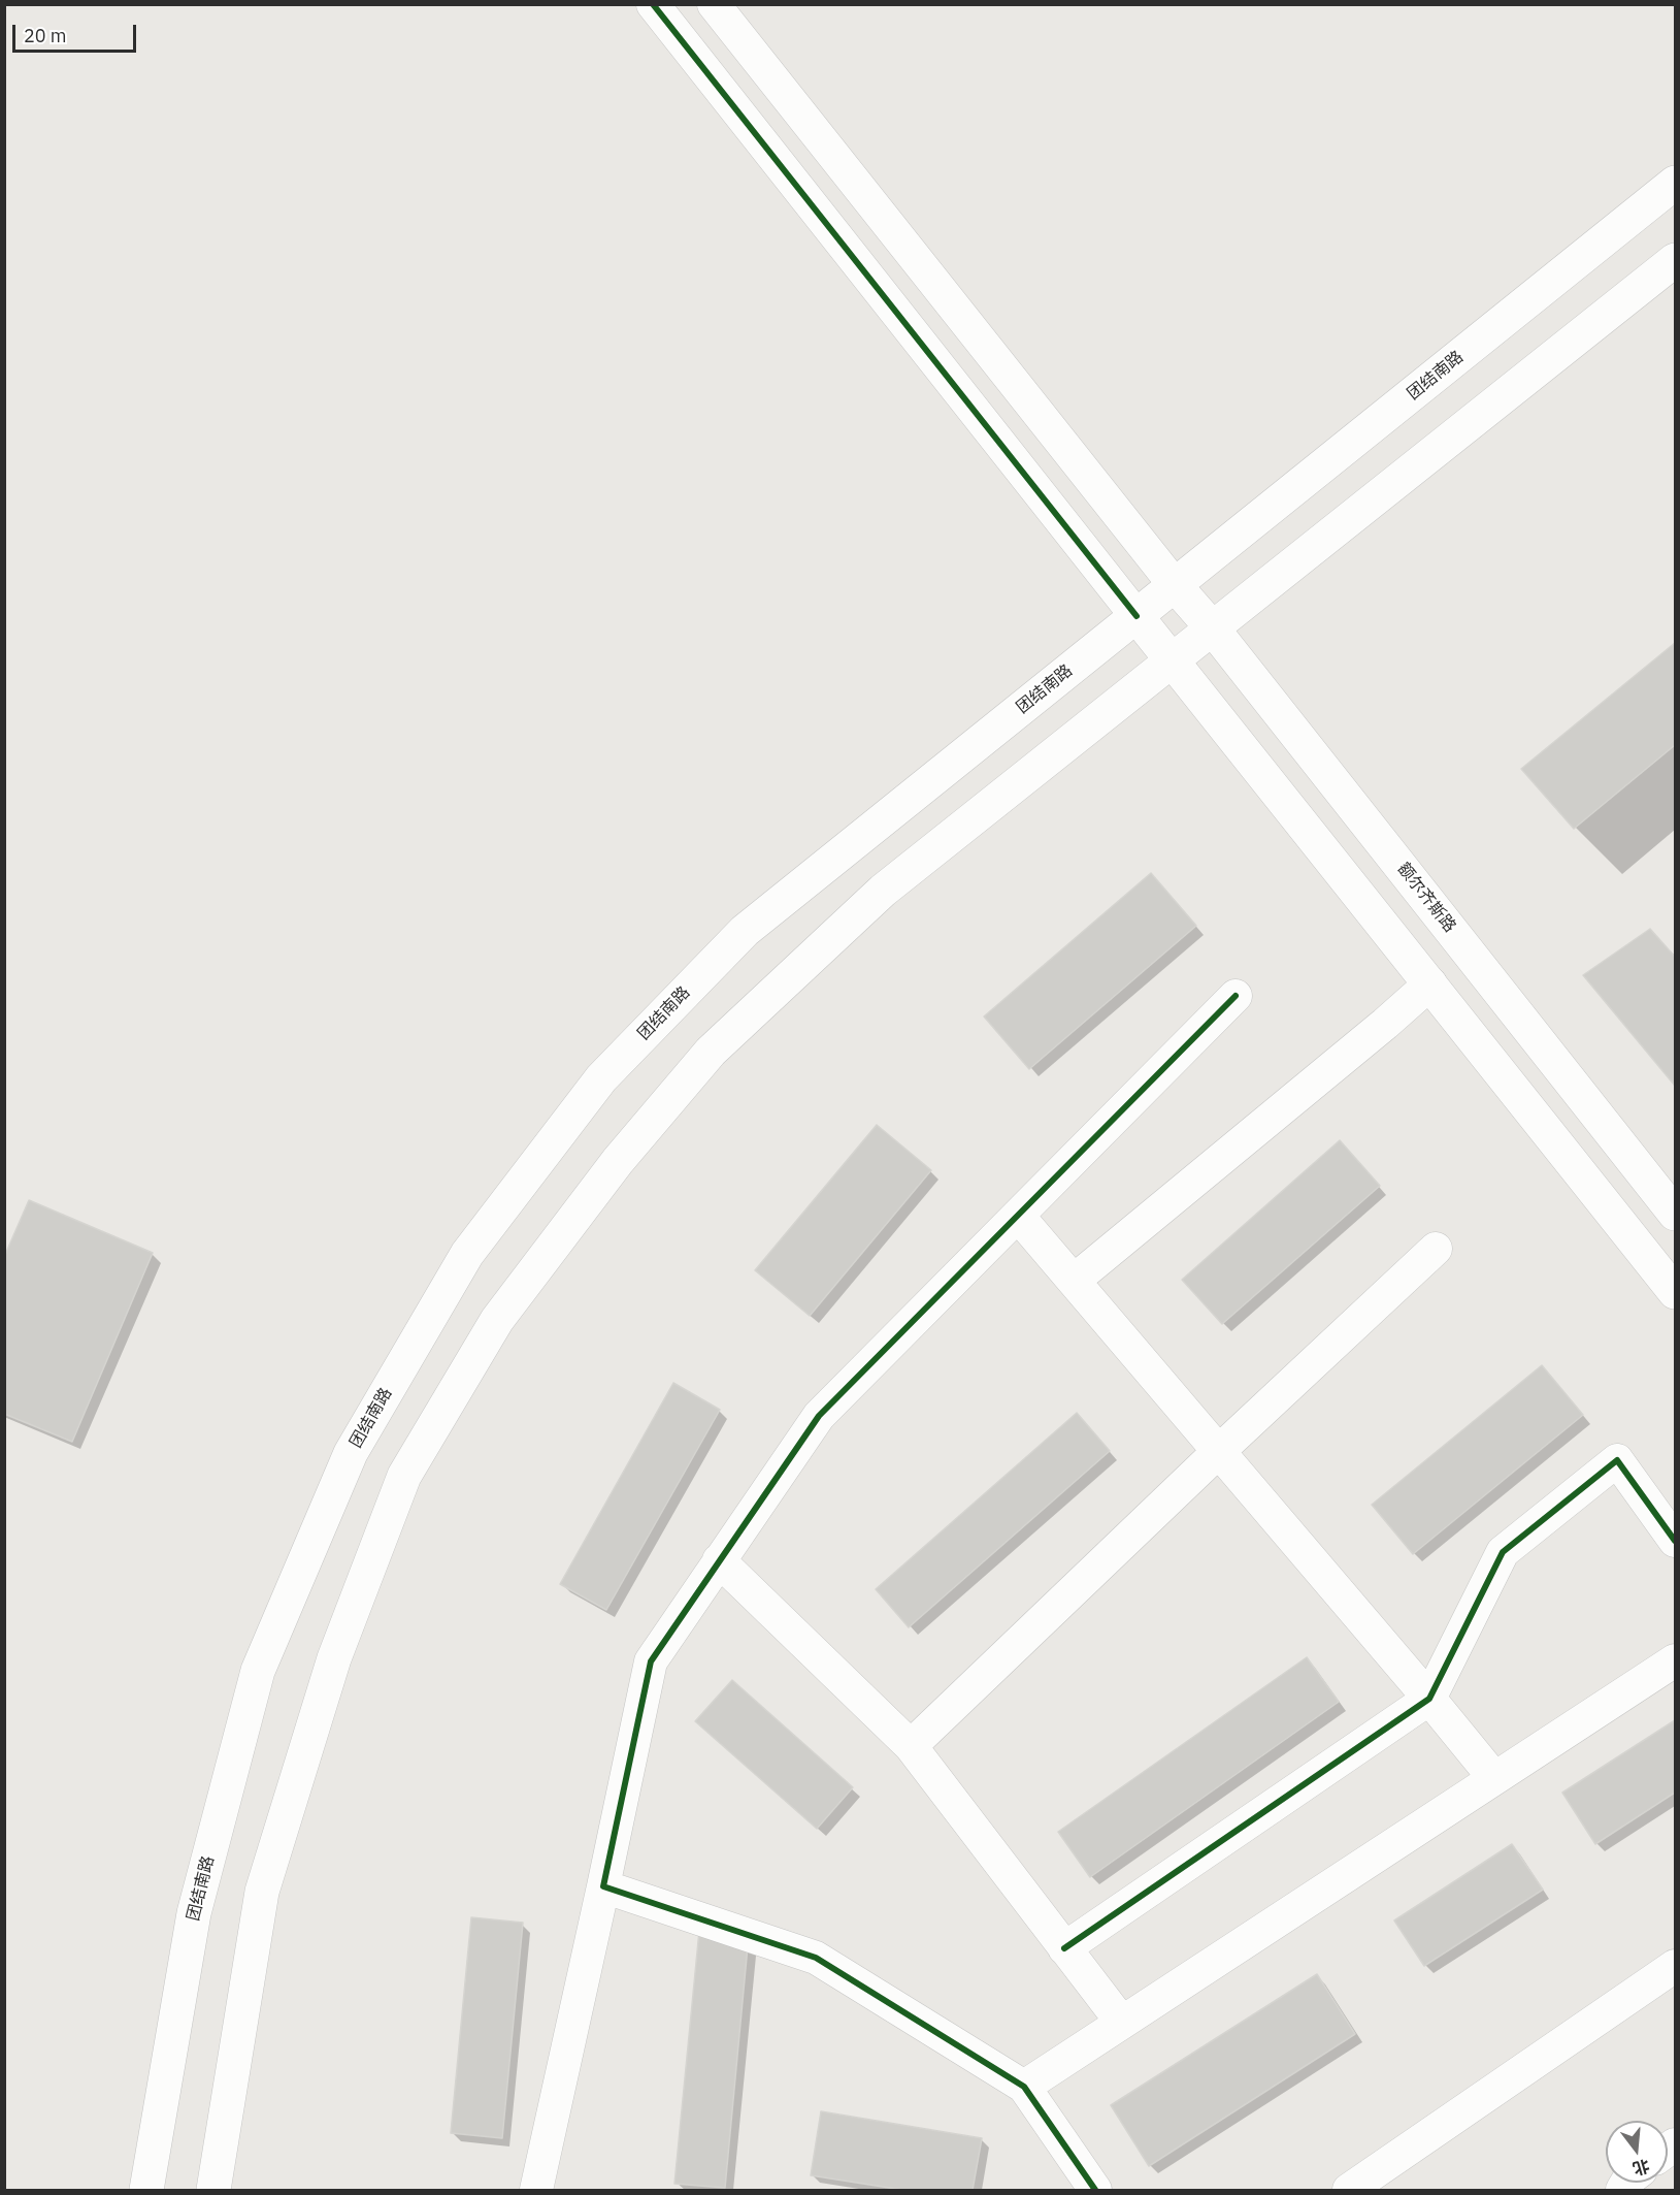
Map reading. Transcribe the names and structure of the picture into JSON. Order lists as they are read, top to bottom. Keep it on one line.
{"streets":{"main road":["团结南路","额尔齐斯路"]},"crossings":[["团结南路","额尔齐斯路"]],"scale_bar":"20 m","north":"bottom"}
